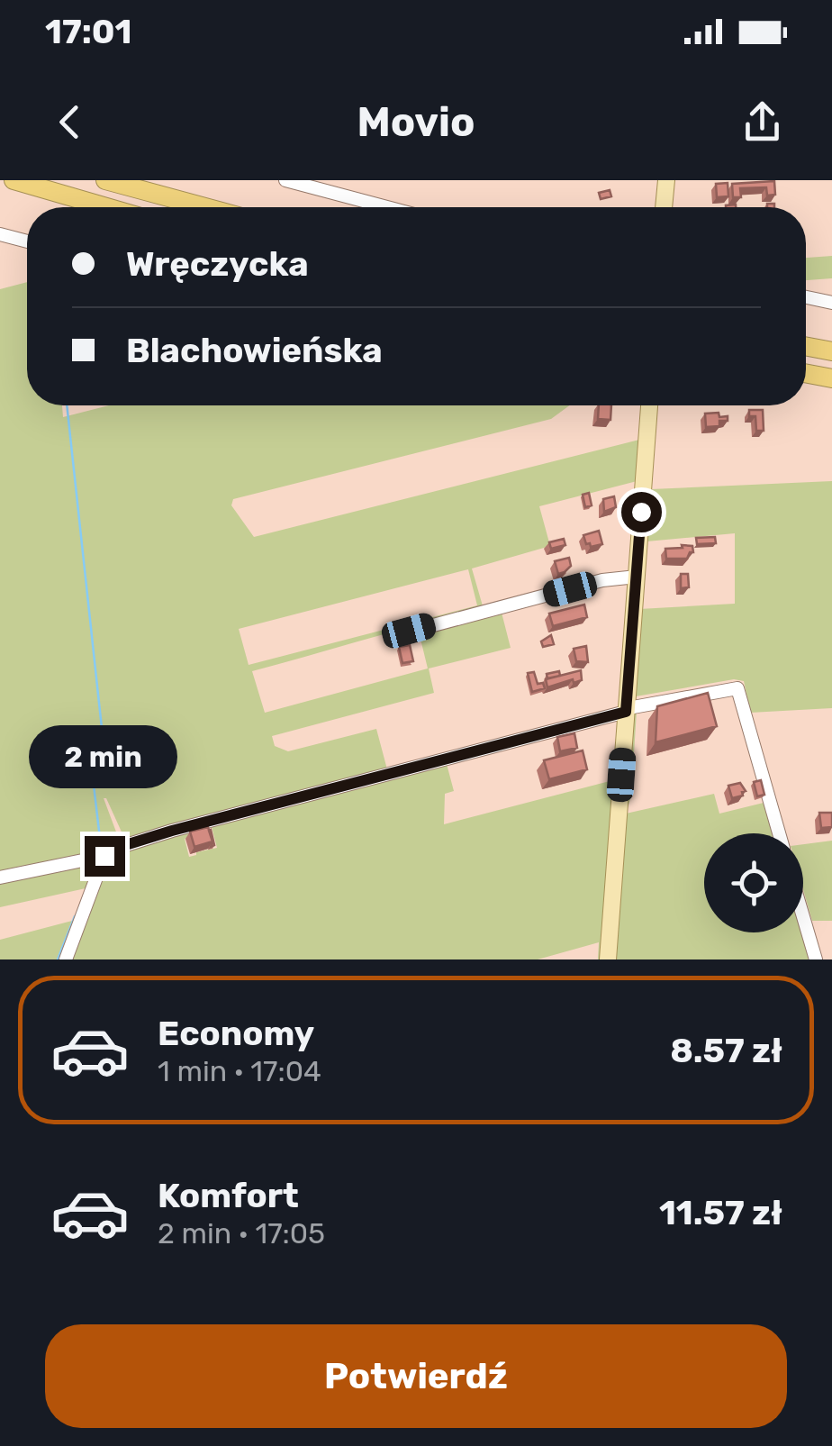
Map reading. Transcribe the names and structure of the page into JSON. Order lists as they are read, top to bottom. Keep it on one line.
{"page":{"status":"17:01","header":"Movio","banner":["Wręczycka","Blachowieńska"],"bubble":"2 min","list":[{"name":"Economy","note":"1 min · 17:04","value":"8.57 zł"},{"name":"Komfort","note":"2 min · 17:05","value":"11.57 zł"}],"buttons":"Potwierdź"}}
